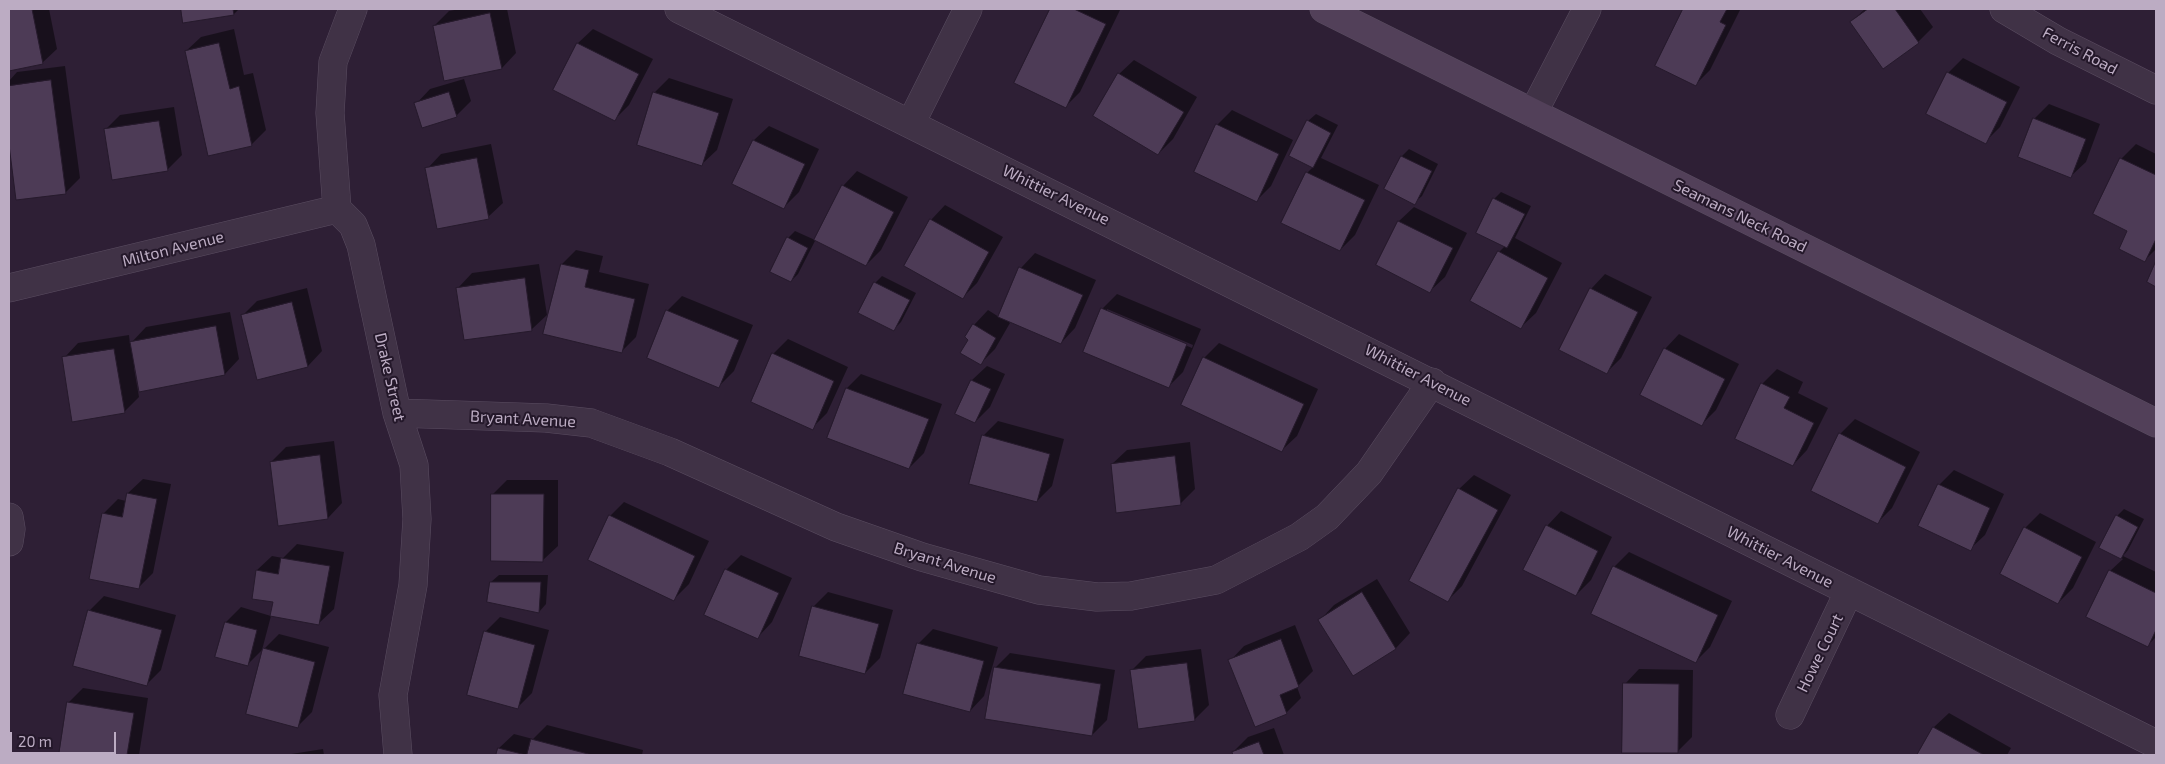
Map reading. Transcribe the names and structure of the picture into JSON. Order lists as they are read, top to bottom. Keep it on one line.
{"streets":{"main road":["Seamans Neck Road"],"street":["Ferris Road","Whittier Avenue","Milton Avenue","Drake Street","Bryant Avenue","Howe Court"]},"crossings":[["Whittier Avenue","Bryant Avenue"],["Whittier Avenue","Howe Court"],["Milton Avenue","Drake Street"],["Drake Street","Bryant Avenue"]],"scale_bar":"20 m"}
